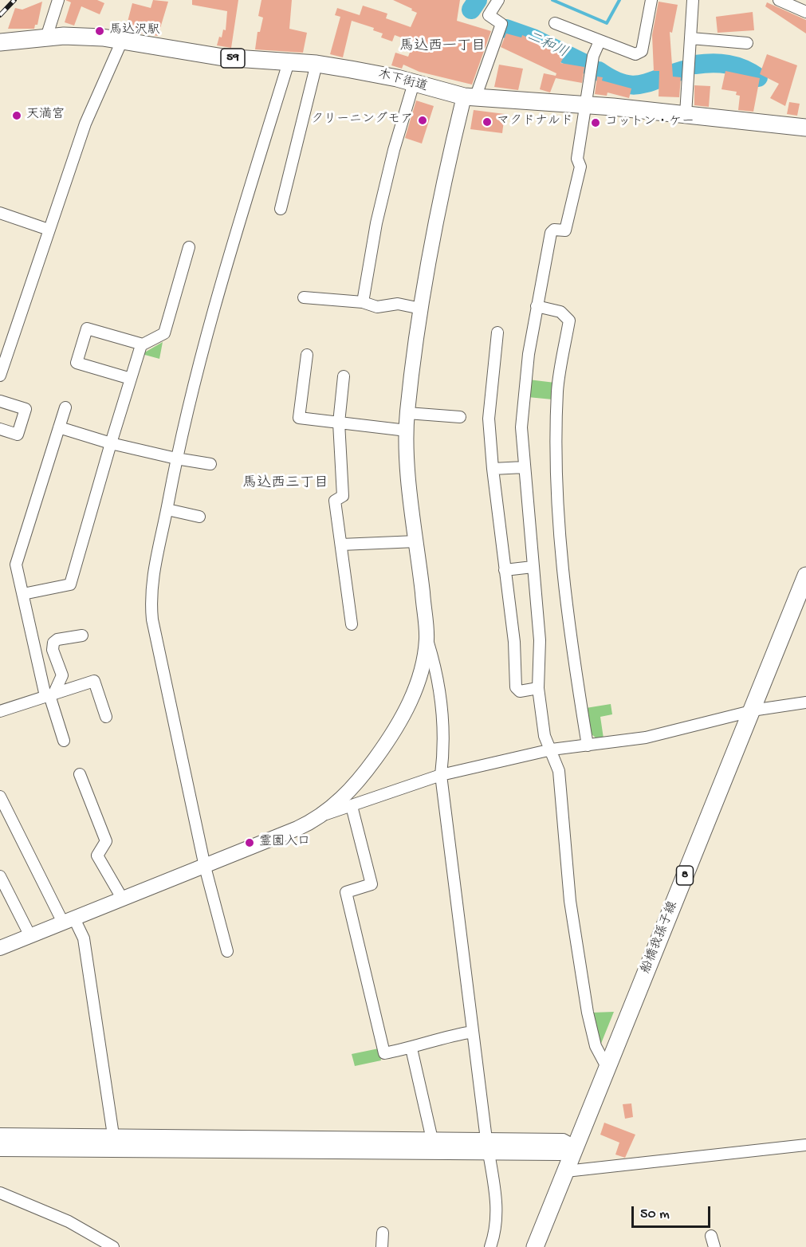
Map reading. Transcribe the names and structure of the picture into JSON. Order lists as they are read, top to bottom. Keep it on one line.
{"streets":{"main road":["59","木下街道","8","船橋我孫子線"]},"districts":["馬込西一丁目","馬込西三丁目"],"water":["二和川"],"places":["馬込沢駅","天満宮","クリーニングモア","マクドナルド","コットン・ケー","霊園入口"],"scale_bar":"50 m"}
